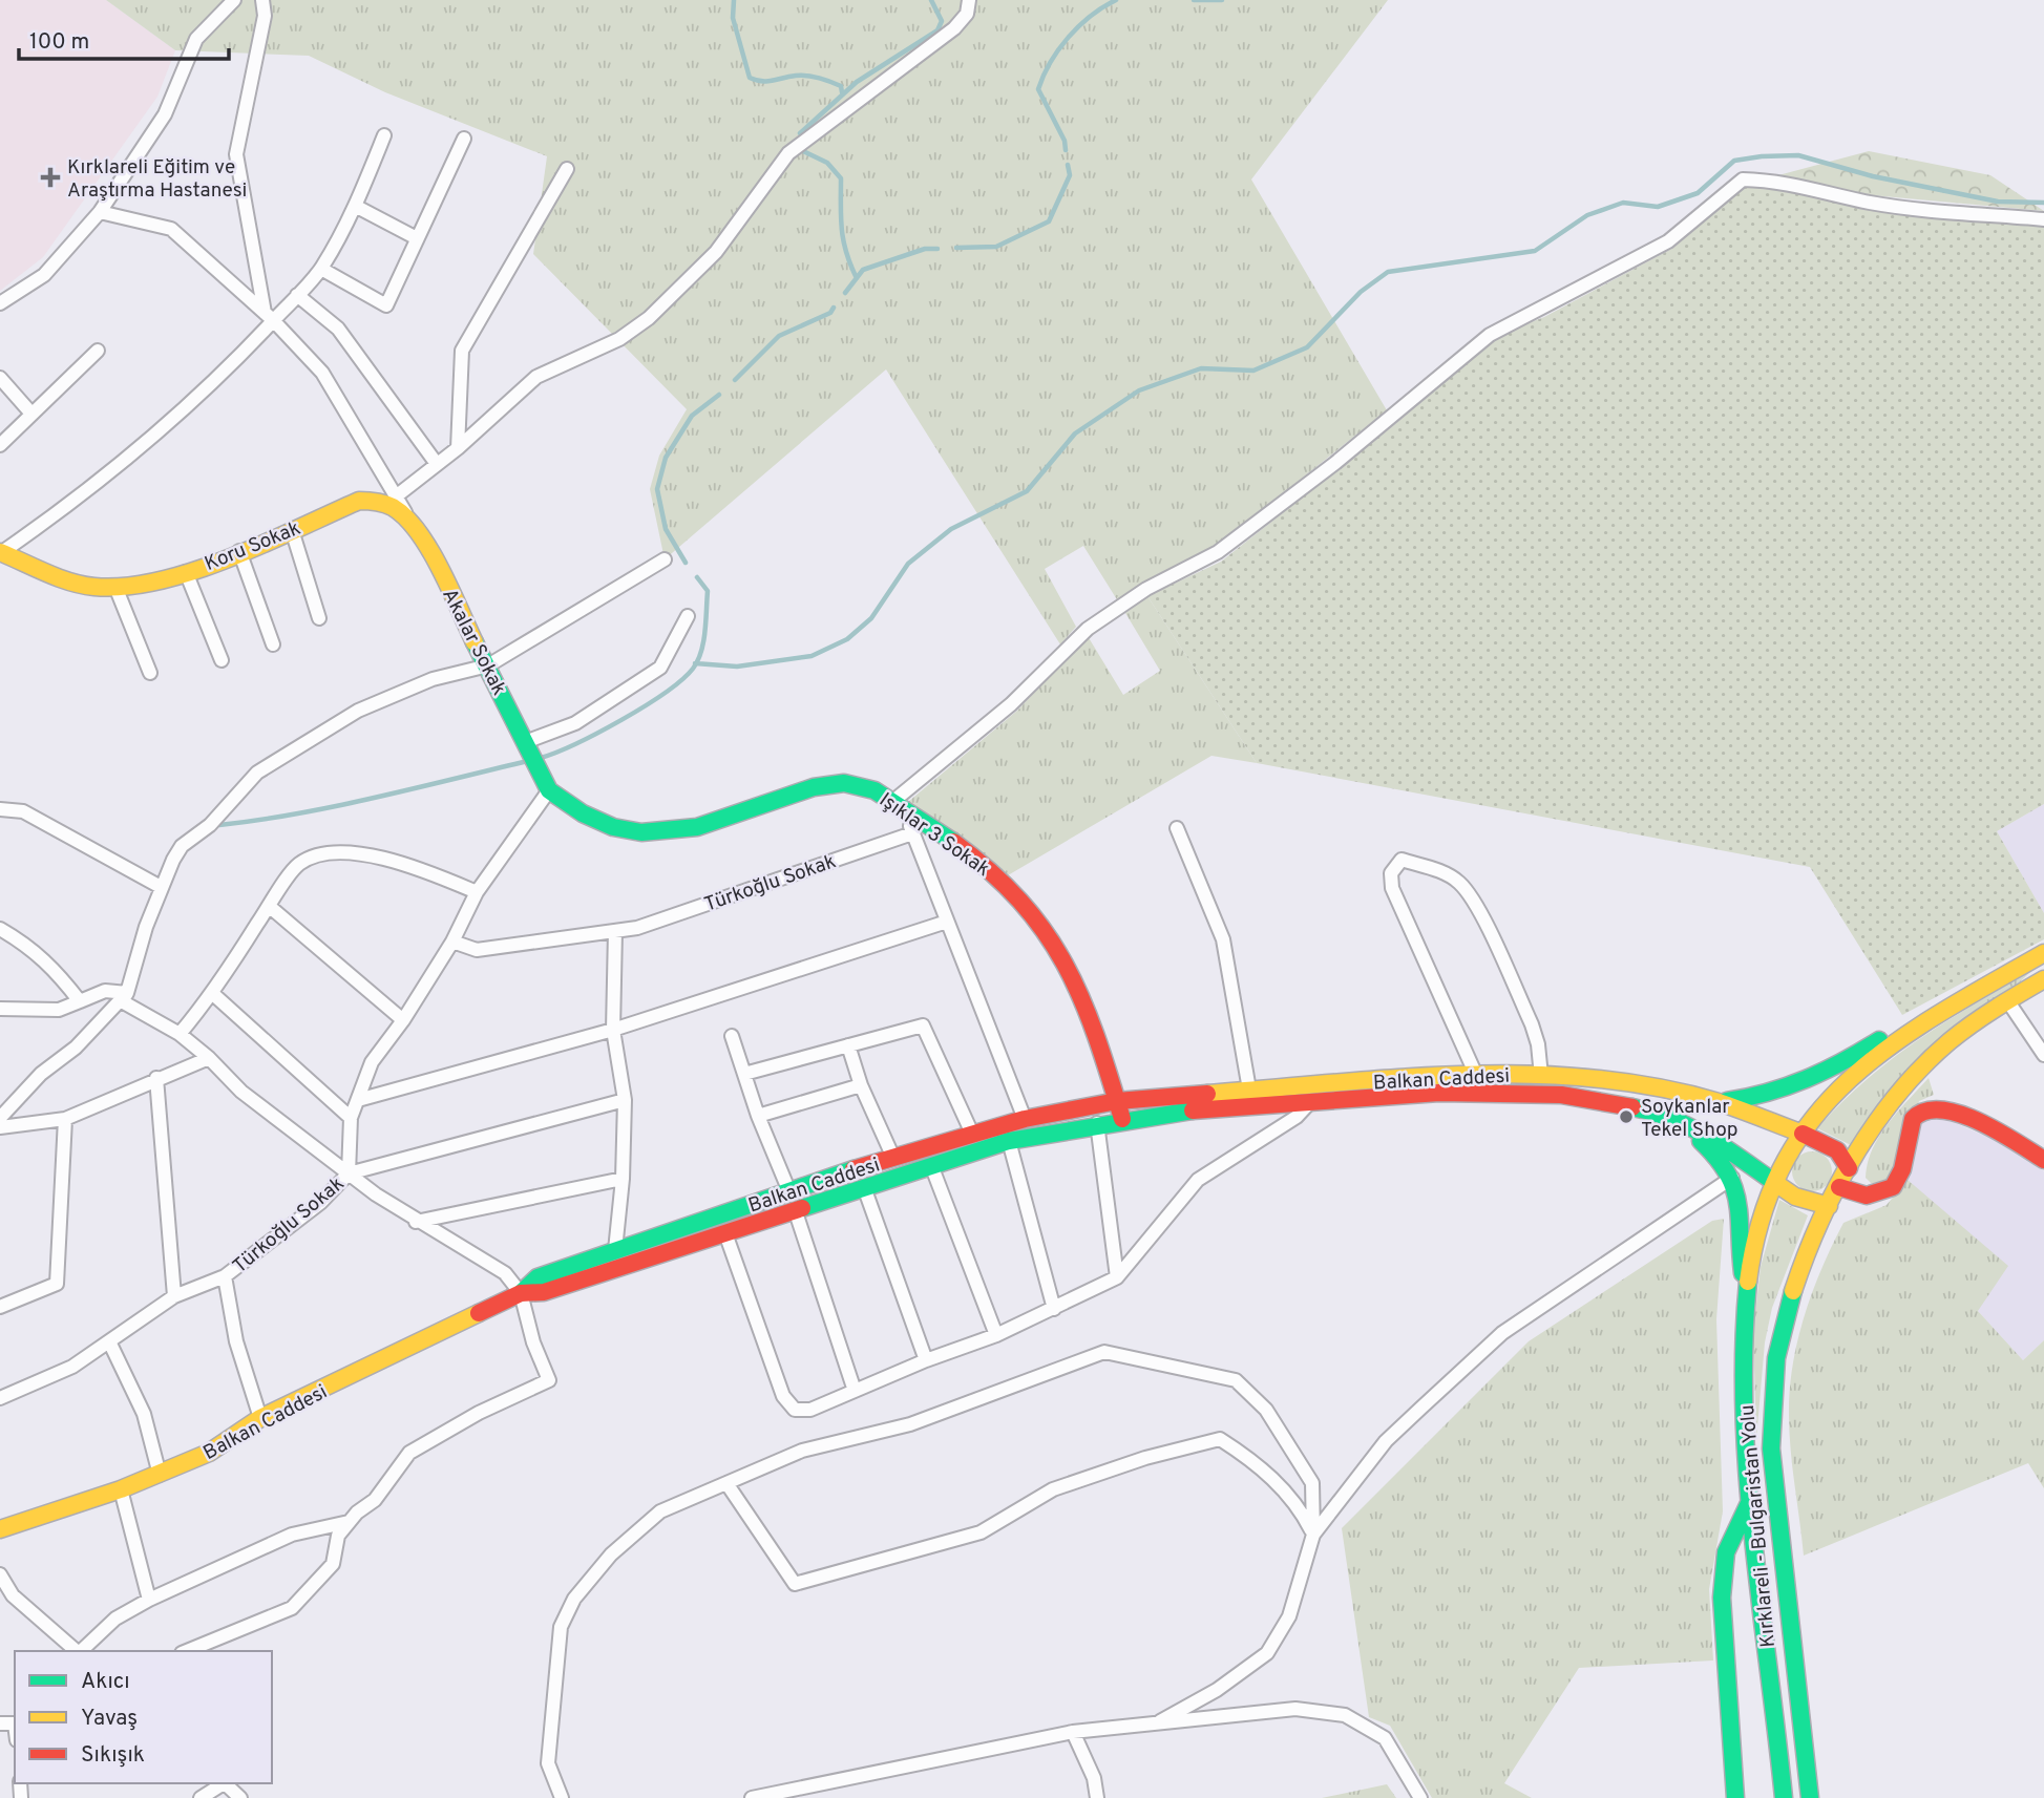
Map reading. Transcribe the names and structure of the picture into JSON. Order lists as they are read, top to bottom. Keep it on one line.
{"streets":{"main road":["Koru Sokak","Akalar Sokak","Işıklar 3 Sokak","Balkan Caddesi","Kırklareli - Bulgaristan Yolu"],"street":["Türkoğlu Sokak"]},"crossings":[["Koru Sokak","Akalar Sokak"],["Akalar Sokak","Işıklar 3 Sokak"],["Akalar Sokak","Türkoğlu Sokak"],["Işıklar 3 Sokak","Türkoğlu Sokak"],["Işıklar 3 Sokak","Balkan Caddesi"],["Balkan Caddesi","Kırklareli - Bulgaristan Yolu"]],"places":{"health":["Kırklareli Eğitim ve Araştırma Hastanesi"],"other":["Soykanlar Tekel Shop"]},"legend":["Akıcı","Yavaş","Sıkışık"],"scale_bar":"100 m"}
